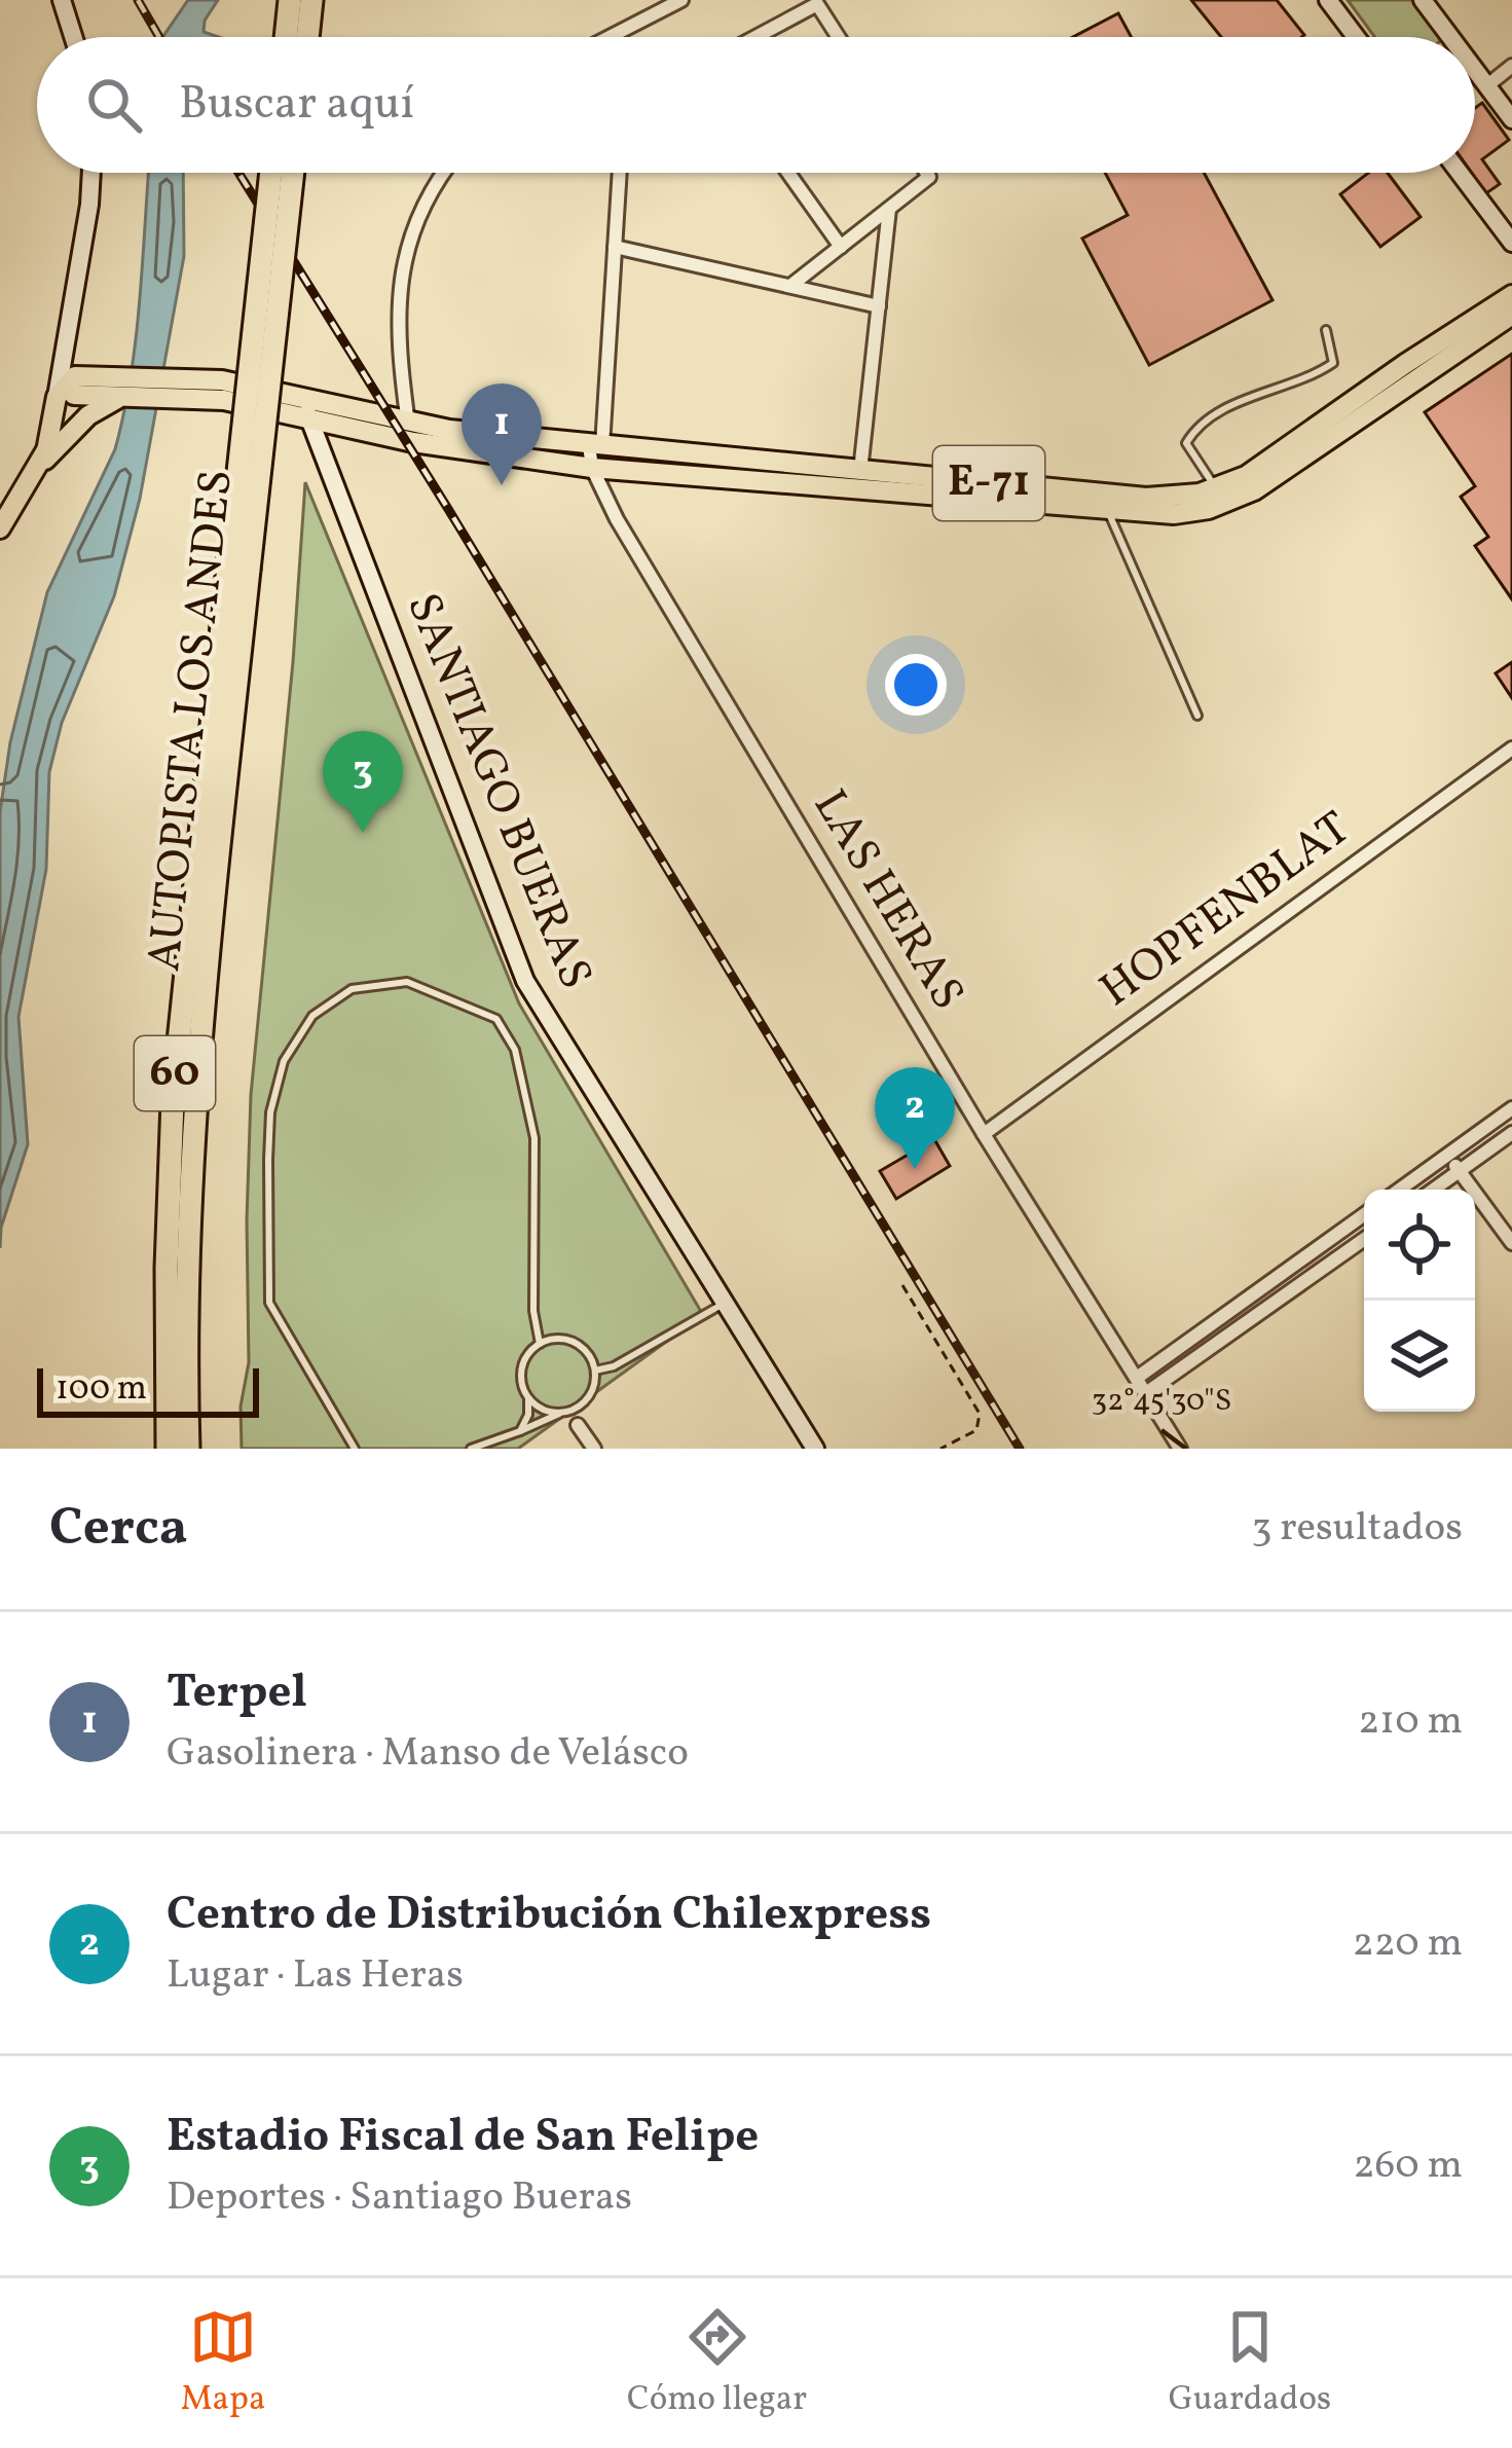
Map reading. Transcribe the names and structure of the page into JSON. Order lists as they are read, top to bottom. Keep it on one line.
{"streets":{"highway":["AUTOPISTA LOS ANDES","60"],"main road":["E-71"],"street":["SANTIAGO BUERAS","LAS HERAS","HOPFENBLAT"]},"crossings":[["E-71","SANTIAGO BUERAS"],["E-71","LAS HERAS"],["LAS HERAS","HOPFENBLAT"]],"scale_bar":"100 m","page":{"search":"Buscar aquí","pins":["1","3","2"],"scale":"100 m","heading":["Cerca","3 resultados"],"list":[{"mark":"1","name":"Terpel","note":"Gasolinera · Manso de Velásco","value":"210 m"},{"mark":"2","name":"Centro de Distribución Chilexpress","note":"Lugar · Las Heras","value":"220 m"},{"mark":"3","name":"Estadio Fiscal de San Felipe","note":"Deportes · Santiago Bueras","value":"260 m"}],"nav":["Mapa","Cómo llegar","Guardados"]},"coordinates":["32°45'30\"S"]}
